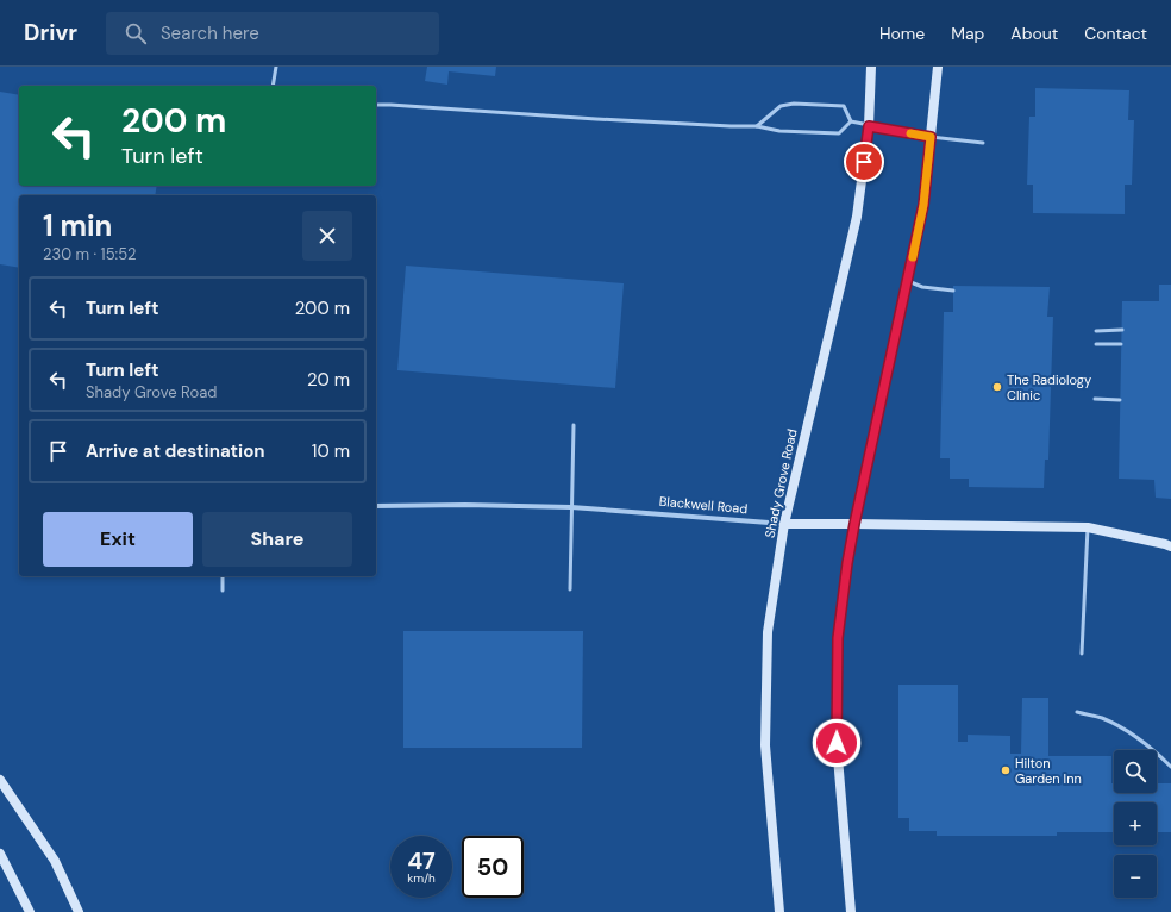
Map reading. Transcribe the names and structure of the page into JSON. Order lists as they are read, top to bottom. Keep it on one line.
{"streets":{"main road":["Shady Grove Road","Blackwell Road"]},"crossings":[["Shady Grove Road","Blackwell Road"]],"places":["The Radiology Clinic","Hilton Garden Inn"],"page":{"header":"Drivr","search":"Search here","nav":["Home","Map","About","Contact"],"turn":["200 m","Turn left"],"heading":["1 min","230 m · 15:52"],"list":[{"name":"Turn left","value":"200 m"},{"name":"Turn left","note":"Shady Grove Road","value":"20 m"},{"name":"Arrive at destination","value":"10 m"}],"buttons":["Exit","Share"],"map_buttons":["+","−"],"speed":"47 km/h","limit":"50"}}
